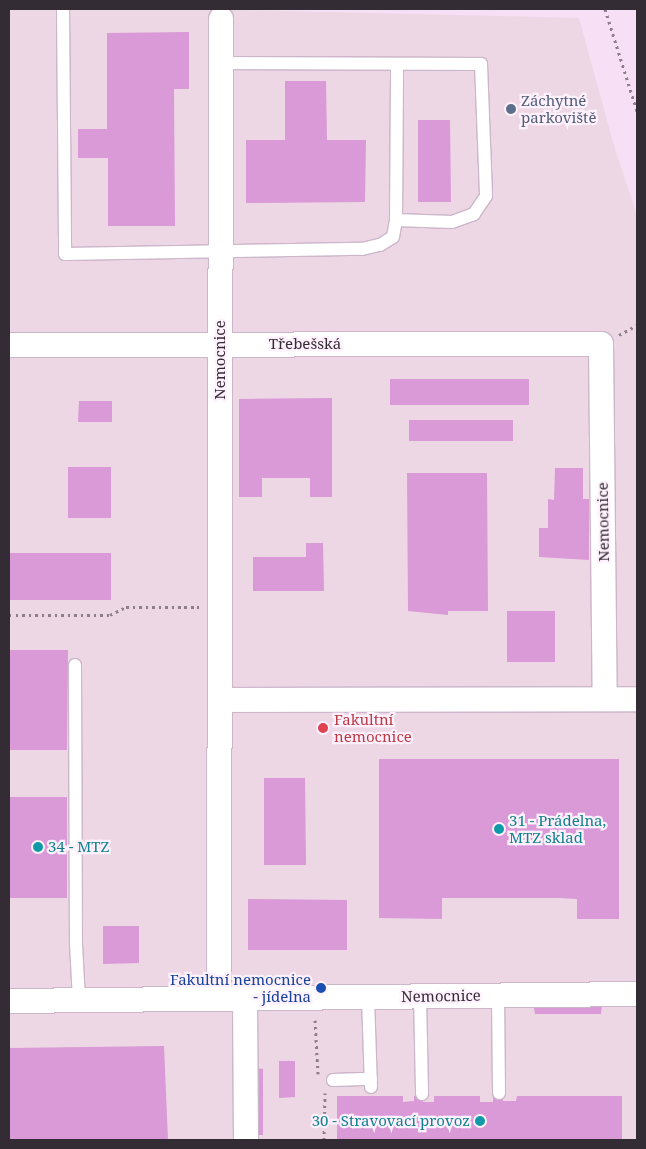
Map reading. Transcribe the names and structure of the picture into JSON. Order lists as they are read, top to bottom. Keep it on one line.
{"streets":{"street":["Třebešská","Nemocnice"]},"crossings":[["Třebešská","Nemocnice"]],"places":["Záchytné parkoviště","Fakultní nemocnice","31 - Prádelna, MTZ sklad","34 - MTZ","Fakultní nemocnice - jídelna","30 - Stravovací provoz"]}
